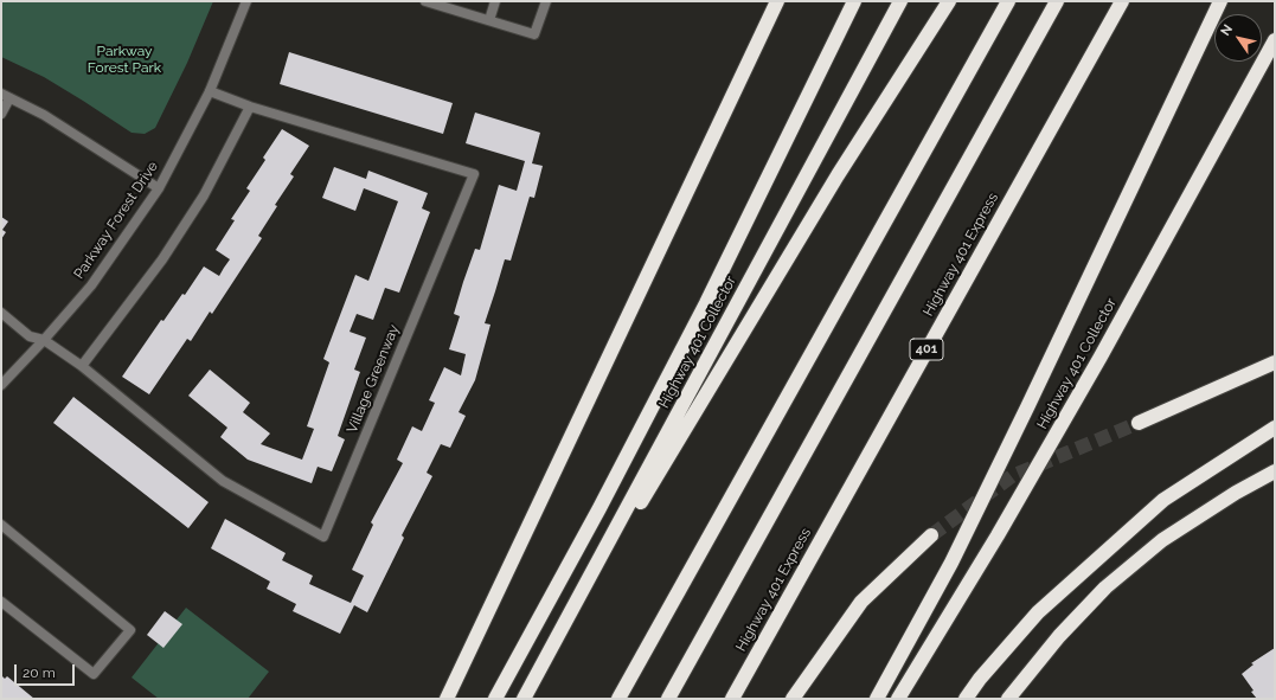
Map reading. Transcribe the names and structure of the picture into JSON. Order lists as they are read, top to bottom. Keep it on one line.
{"streets":{"highway":["Highway 401 Express","Highway 401 Collector","401"],"street":["Parkway Forest Drive","Village Greenway"]},"crossings":[["Parkway Forest Drive","Village Greenway"]],"parks":["Parkway Forest Park"],"scale_bar":"20 m","north":"top left"}
